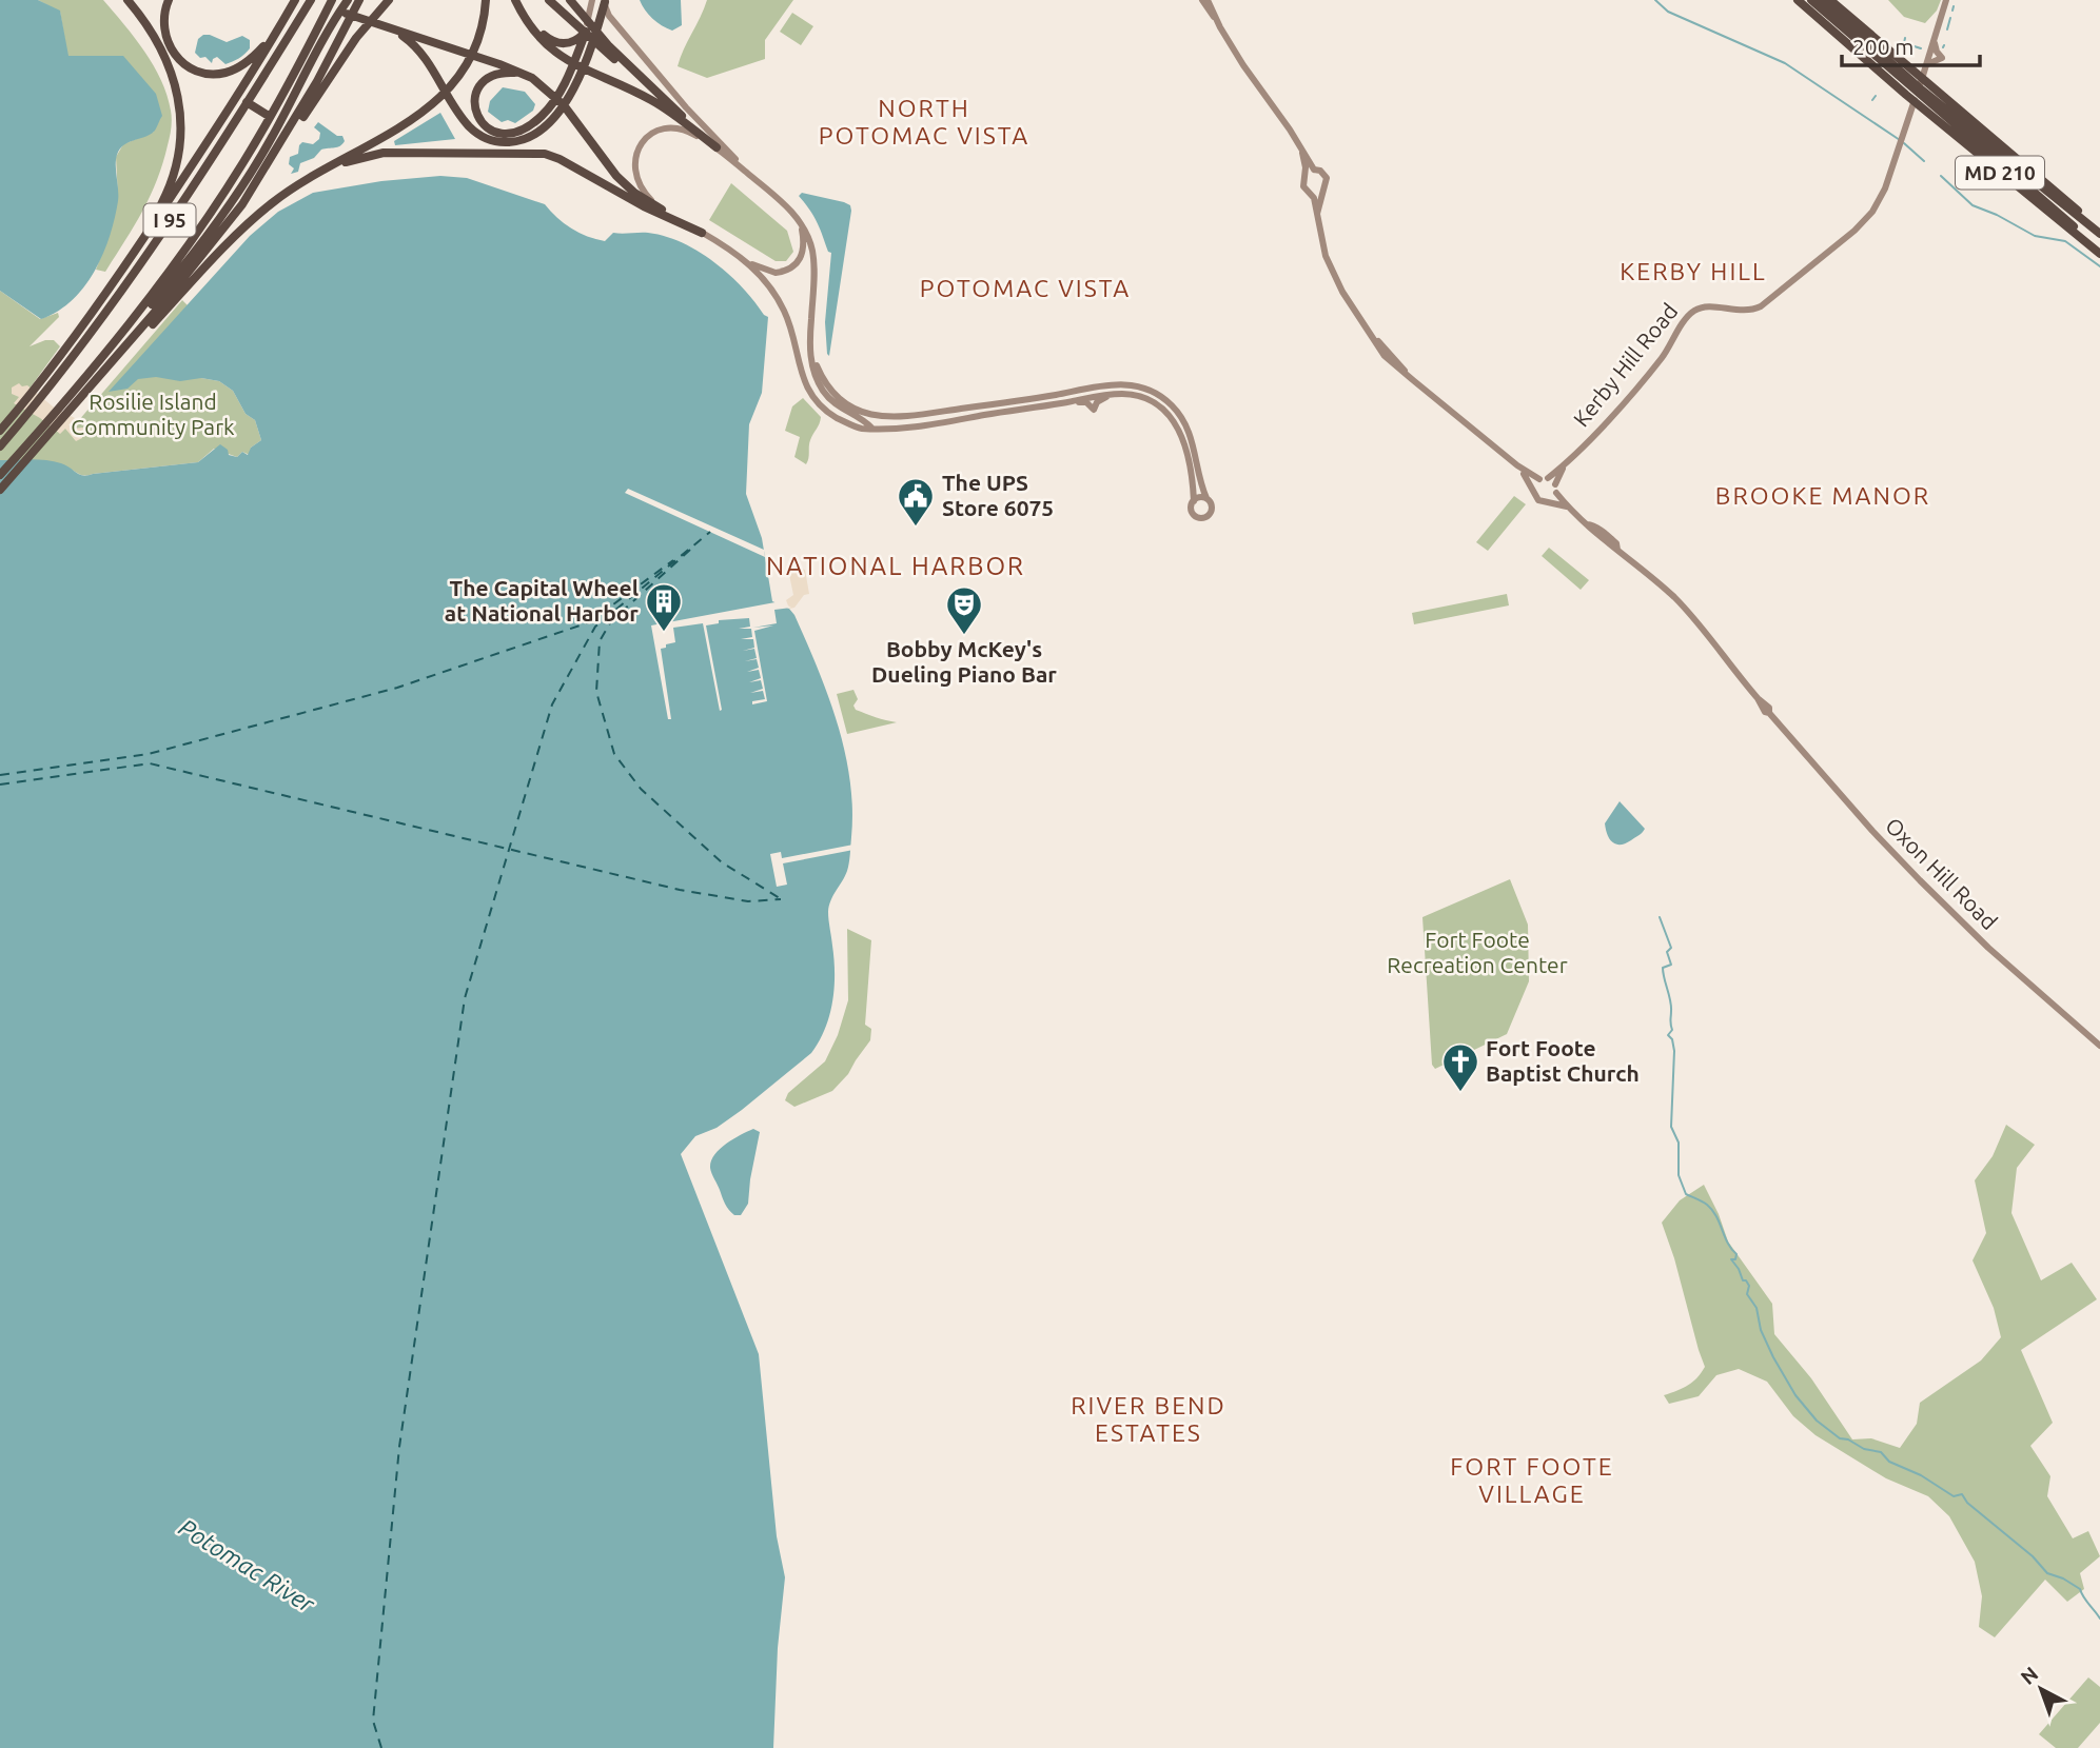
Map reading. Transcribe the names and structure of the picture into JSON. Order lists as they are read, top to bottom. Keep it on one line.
{"streets":{"highway":["MD 210","I 95"],"main road":["Kerby Hill Road","Oxon Hill Road"]},"districts":["NORTH POTOMAC VISTA","KERBY HILL","POTOMAC VISTA","BROOKE MANOR","NATIONAL HARBOR","RIVER BEND ESTATES","FORT FOOTE VILLAGE"],"water":["Potomac River"],"parks":["Rosilie Island Community Park","Fort Foote Recreation Center"],"places":{"public building":["The UPS Store 6075"],"building":["The Capital Wheel at National Harbor"],"theatre":["Bobby McKey's Dueling Piano Bar"],"church":["Fort Foote Baptist Church"]},"scale_bar":"200 m","north":"top left"}
